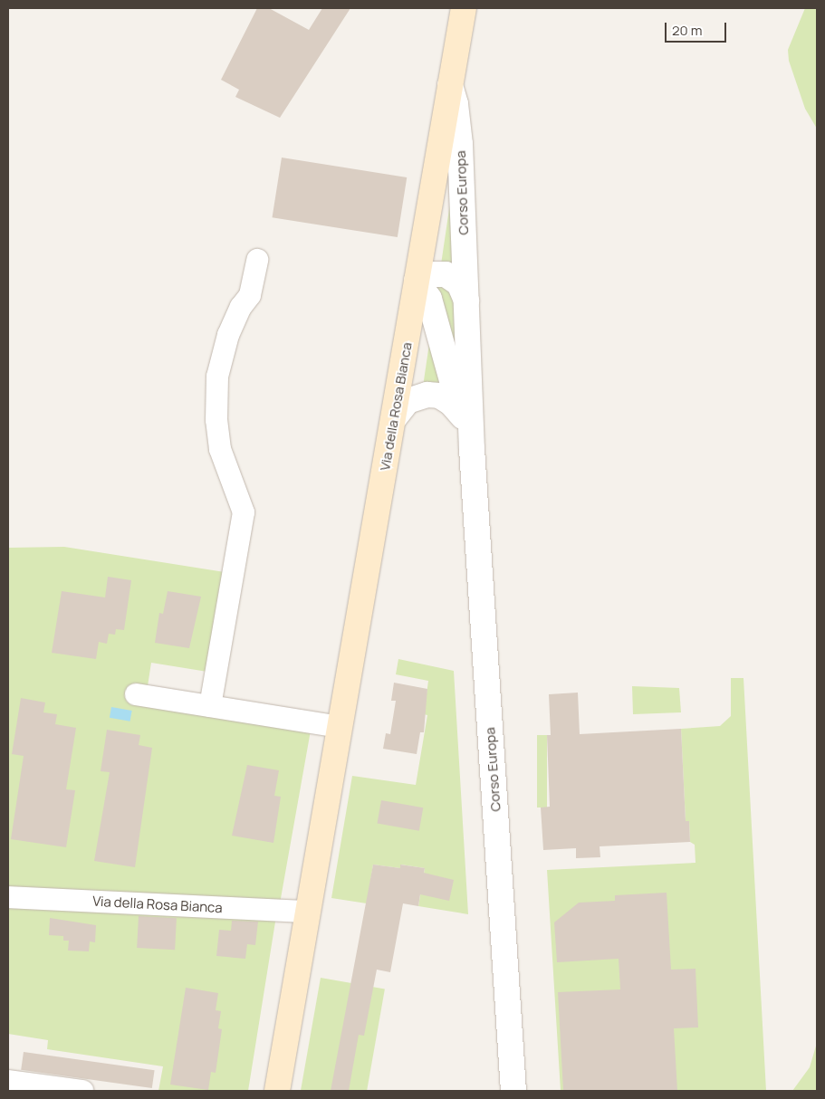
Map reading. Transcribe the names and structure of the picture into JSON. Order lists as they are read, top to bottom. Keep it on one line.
{"streets":{"main road":["Via della Rosa Bianca"],"street":["Corso Europa"]},"crossings":[["Corso Europa","Via della Rosa Bianca"]],"scale_bar":"20 m"}
